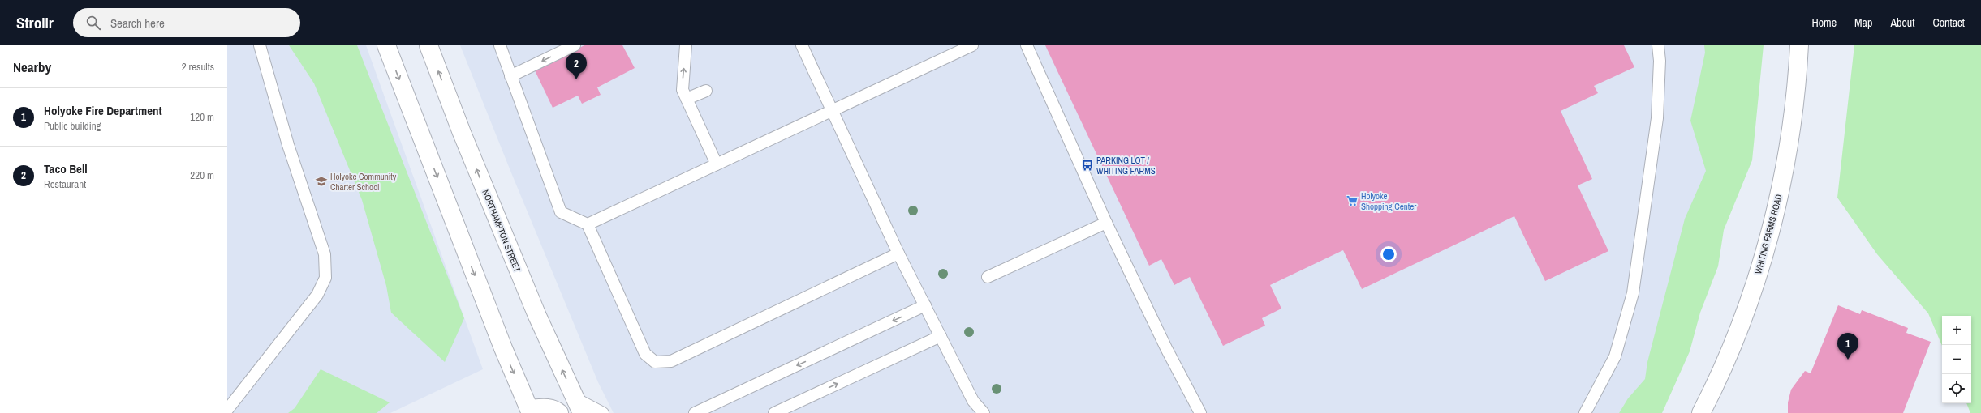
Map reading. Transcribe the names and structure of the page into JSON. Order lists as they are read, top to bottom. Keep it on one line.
{"streets":{"main road":["NORTHAMPTON STREET","WHITING FARMS ROAD"]},"places":{"bus stop":["PARKING LOT / WHITING FARMS"],"school or university":["Holyoke Community Charter School"],"supermarket":["Holyoke Shopping Center"]},"page":{"header":"Strollr","search":"Search here","nav":["Home","Map","About","Contact"],"heading":["Nearby","2 results"],"pins":["2","1"],"list":[{"mark":"1","name":"Holyoke Fire Department","note":"Public building","value":"120 m"},{"mark":"2","name":"Taco Bell","note":"Restaurant","value":"220 m"}],"map_buttons":["+","−"]}}
